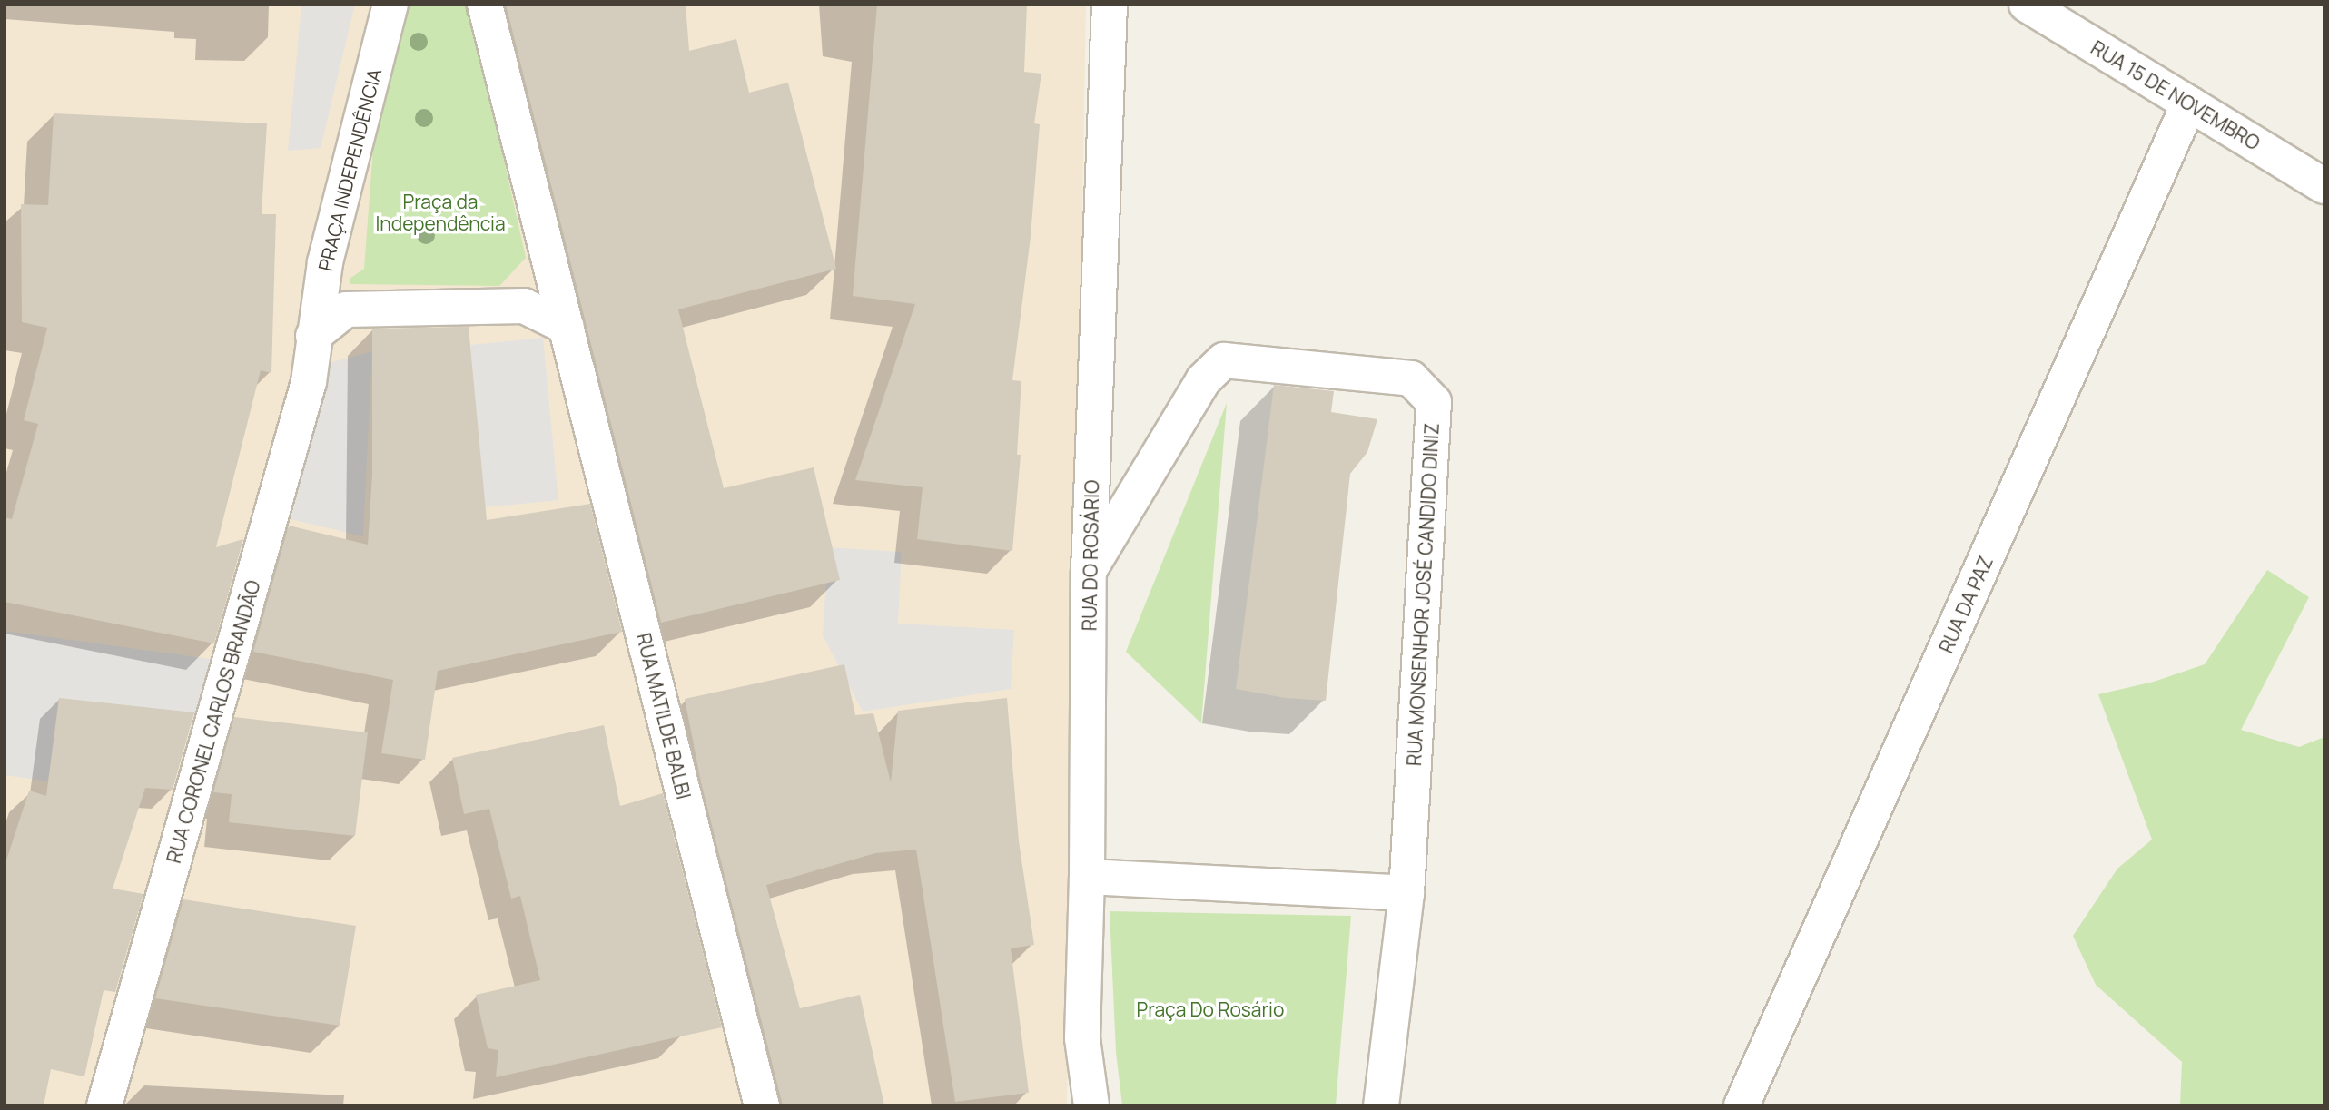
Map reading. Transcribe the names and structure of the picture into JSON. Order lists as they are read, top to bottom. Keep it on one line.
{"streets":{"street":["RUA 15 DE NOVEMBRO","PRAÇA INDEPENDÊNCIA","RUA DO ROSÁRIO","RUA MONSENHOR JOSÉ CANDIDO DINIZ","RUA DA PAZ","RUA MATILDE BALBI","RUA CORONEL CARLOS BRANDÃO"]},"crossings":[["RUA 15 DE NOVEMBRO","RUA DA PAZ"],["PRAÇA INDEPENDÊNCIA","RUA CORONEL CARLOS BRANDÃO"],["RUA DO ROSÁRIO","RUA MONSENHOR JOSÉ CANDIDO DINIZ"]],"parks":["Praça da Independência","Praça Do Rosário"]}
